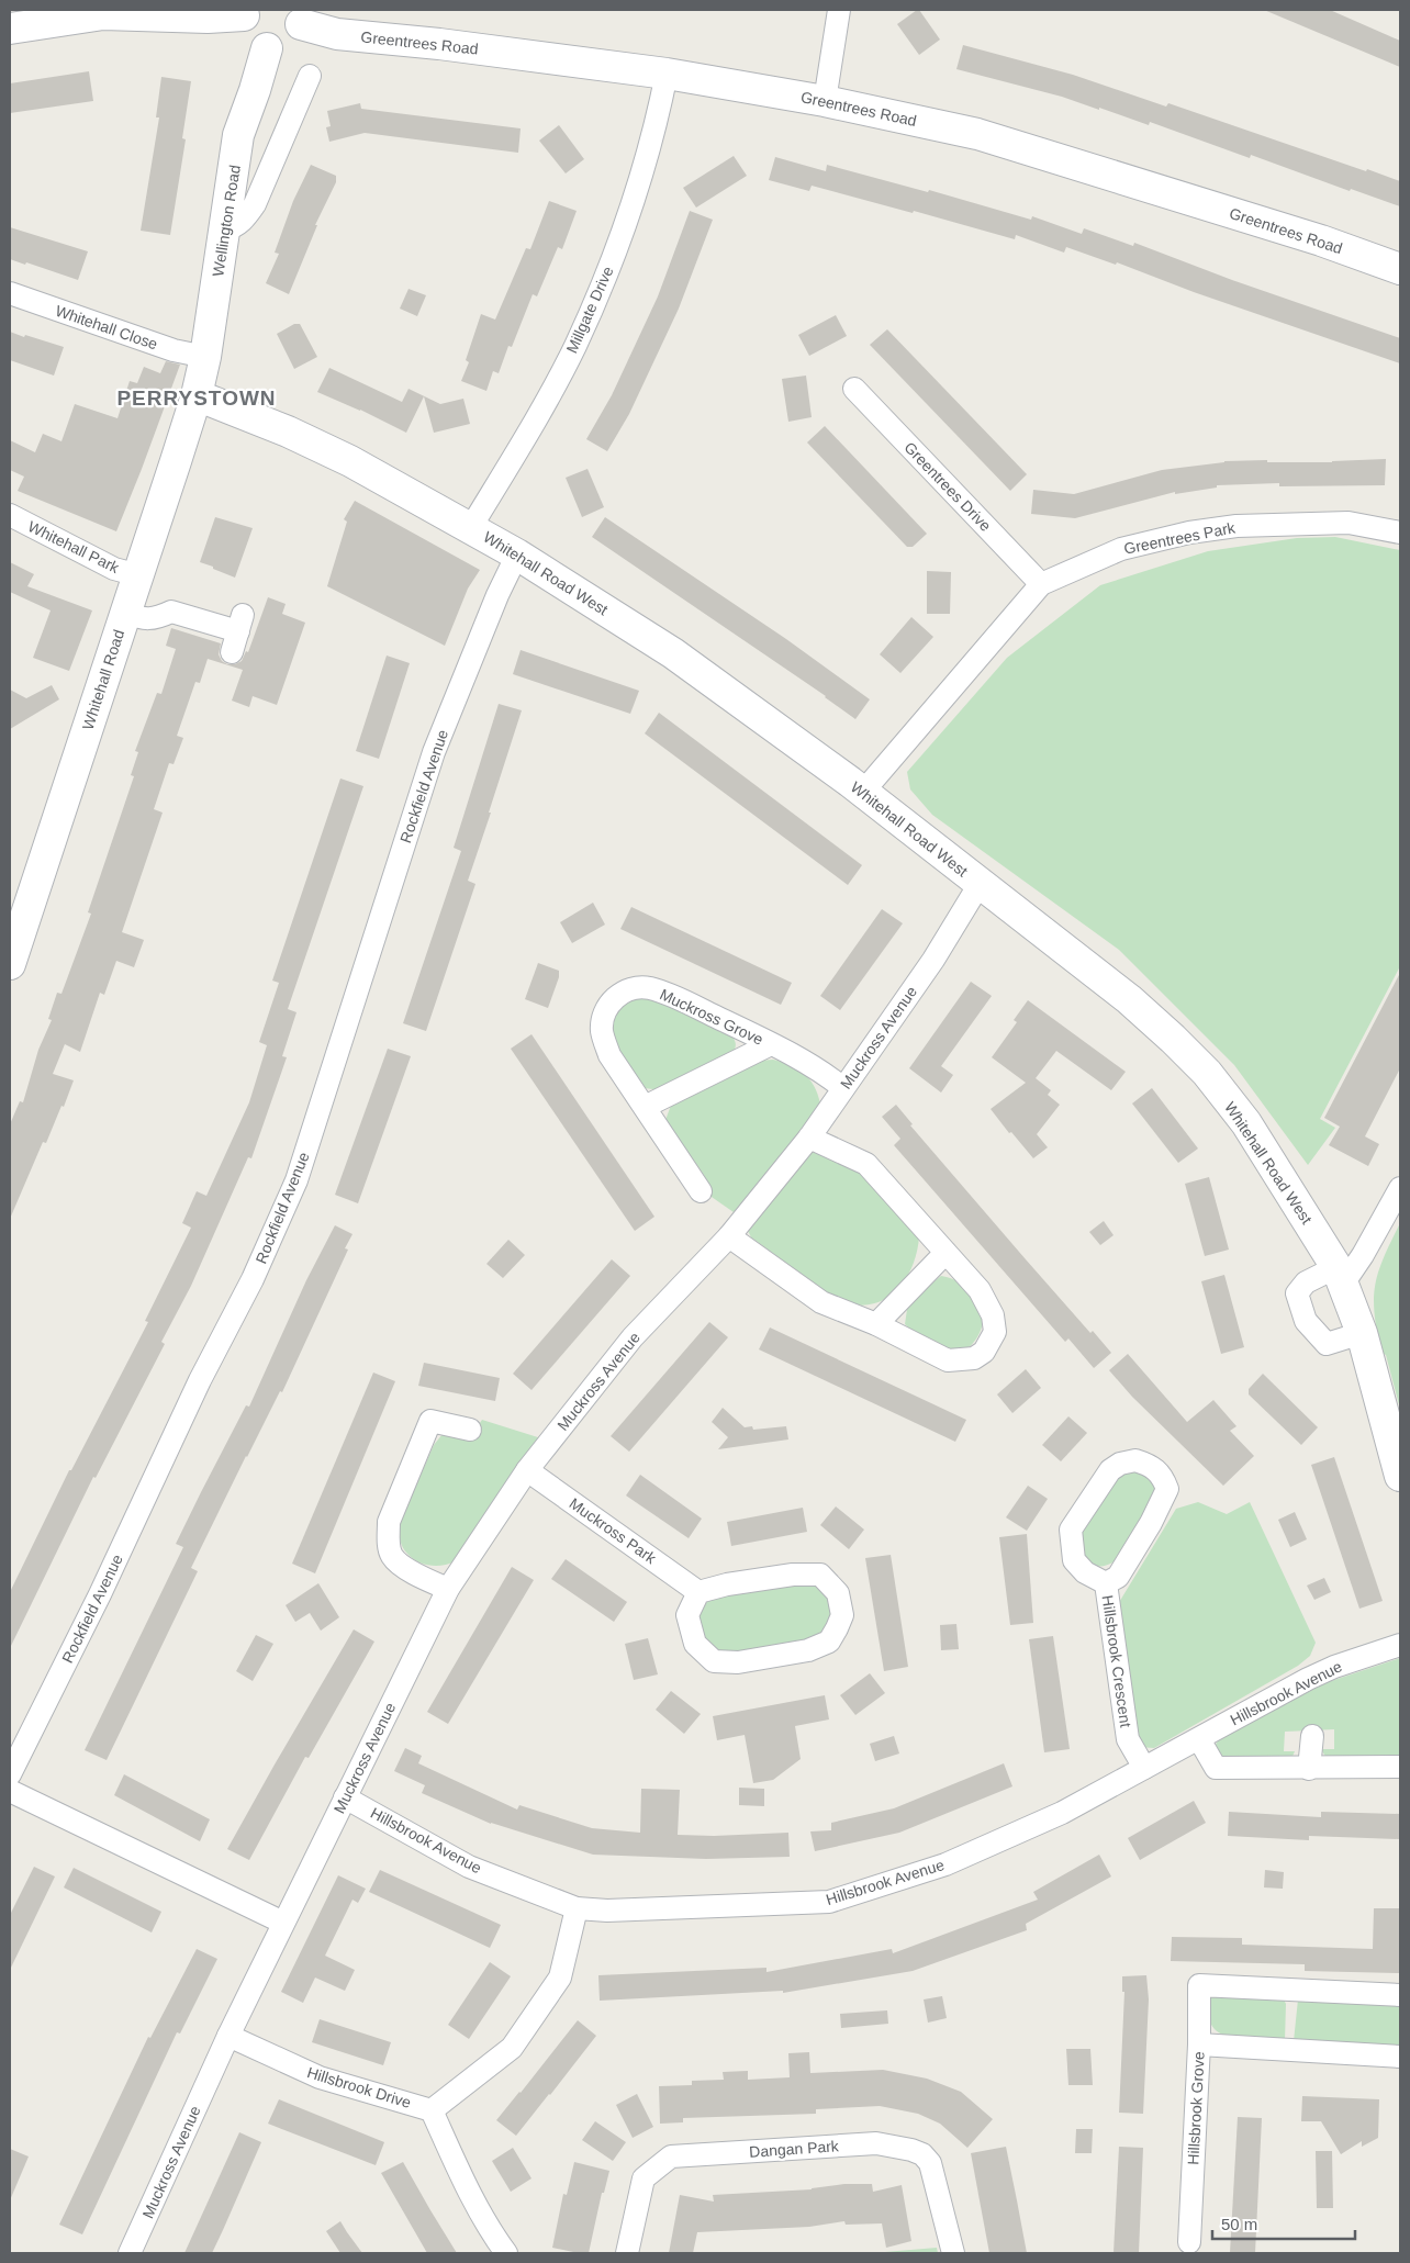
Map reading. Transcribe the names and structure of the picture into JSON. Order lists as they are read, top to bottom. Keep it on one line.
{"streets":{"street":["Greentrees Road","Wellington Road","Millgate Drive","Whitehall Close","Greentrees Drive","Greentrees Park","Whitehall Park","Whitehall Road West","Whitehall Road","Rockfield Avenue","Muckross Grove","Muckross Avenue","Muckross Park","Hillsbrook Crescent","Hillsbrook Avenue","Hillsbrook Drive","Hillsbrook Grove","Dangan Park"]},"crossings":[["Greentrees Road","Millgate Drive"],["Wellington Road","Whitehall Close"],["Wellington Road","Whitehall Road West"],["Wellington Road","Whitehall Road"],["Millgate Drive","Whitehall Road West"],["Greentrees Drive","Greentrees Park"],["Greentrees Park","Whitehall Road West"],["Whitehall Park","Whitehall Road"],["Whitehall Road West","Whitehall Road"],["Whitehall Road West","Rockfield Avenue"],["Whitehall Road West","Muckross Avenue"],["Muckross Grove","Muckross Avenue"],["Muckross Avenue","Muckross Park"],["Muckross Avenue","Hillsbrook Avenue"],["Muckross Avenue","Hillsbrook Drive"],["Hillsbrook Crescent","Hillsbrook Avenue"],["Hillsbrook Avenue","Hillsbrook Drive"]],"districts":["PERRYSTOWN"],"scale_bar":"50 m"}
